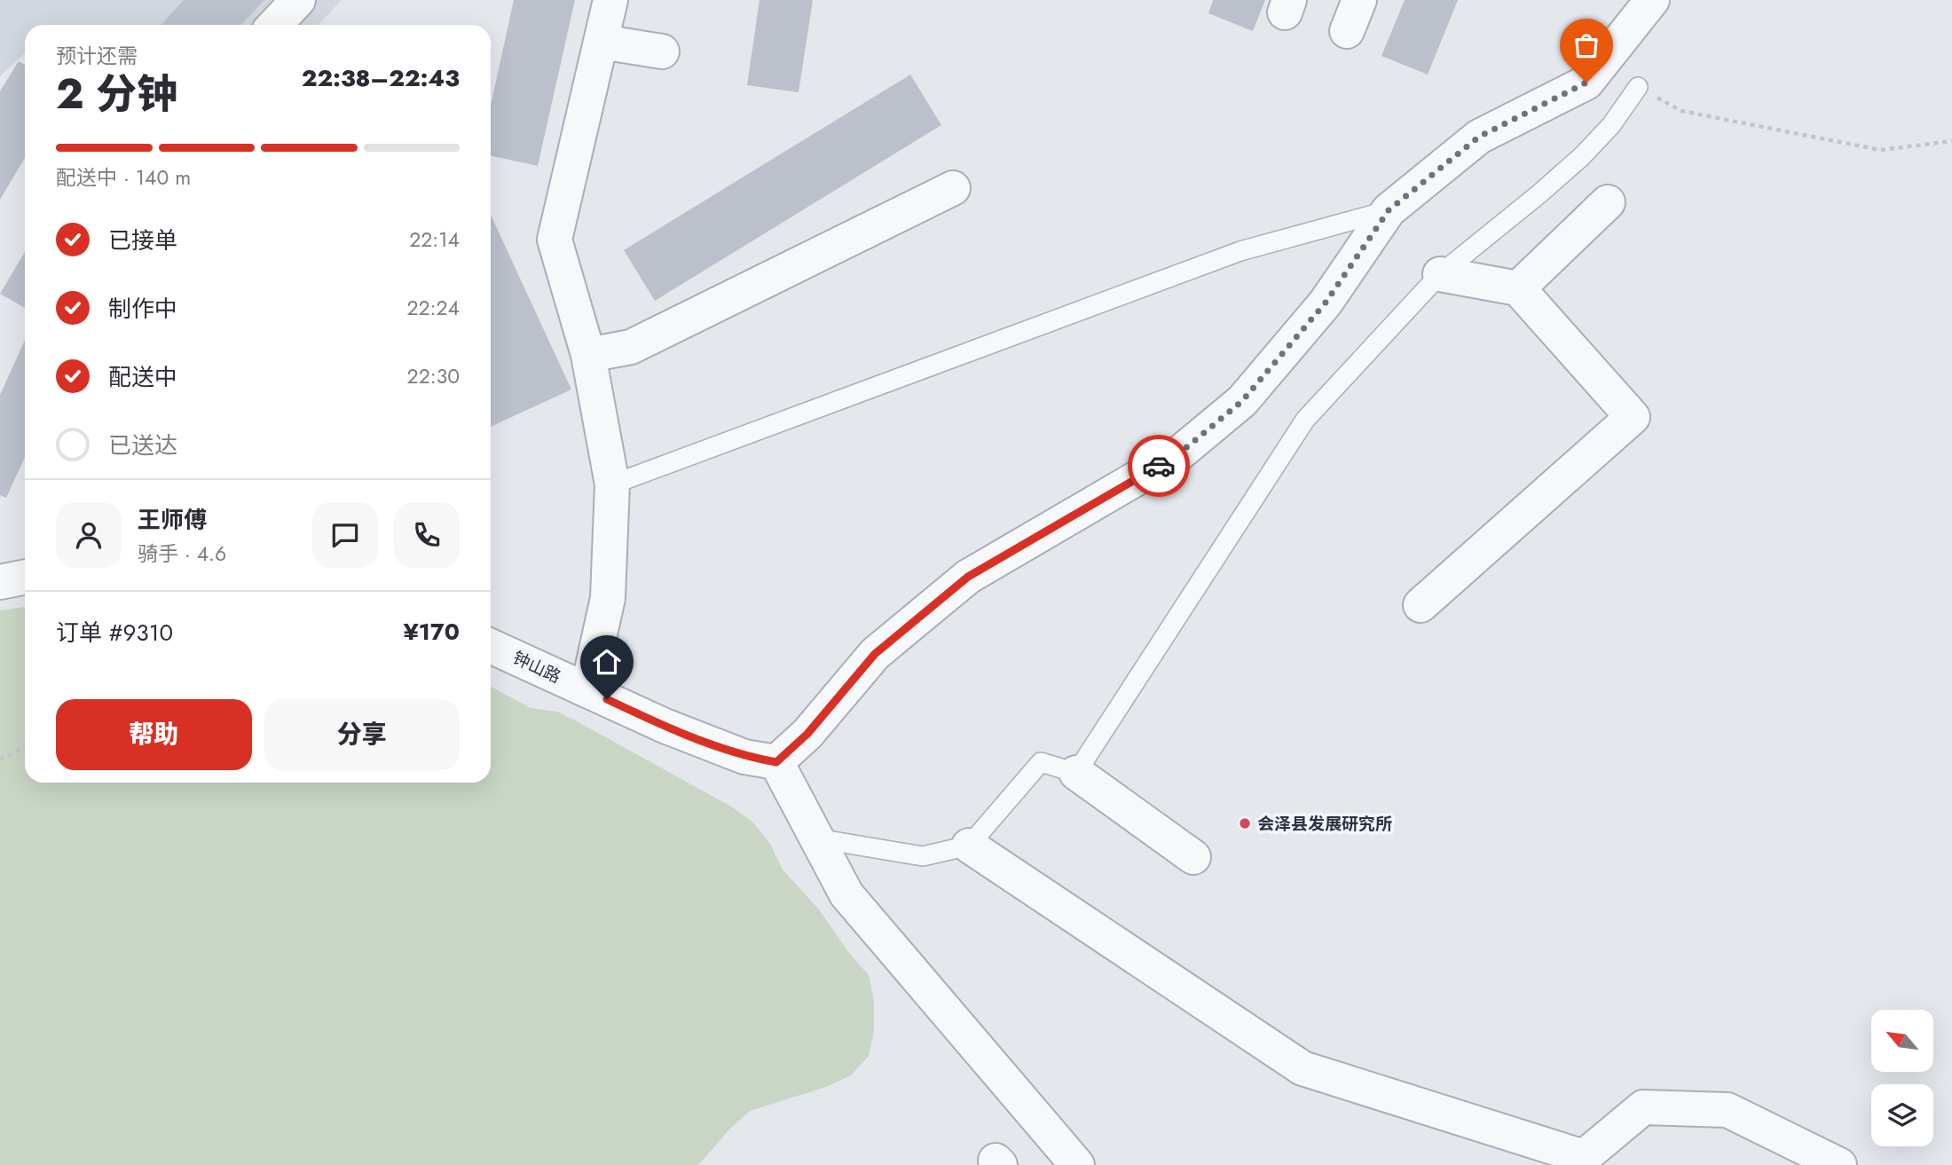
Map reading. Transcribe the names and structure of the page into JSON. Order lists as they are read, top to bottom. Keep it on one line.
{"streets":{"street":["钟山路"]},"places":["会泽县发展研究所"],"north":"top left","page":{"heading":["2 分钟","预计还需","22:38–22:43"],"panel":["王师傅","骑手 · 4.6","订单 #9310","¥170"],"bar":"配送中 · 140 m","list":[["已接单","22:14"],["制作中","22:24"],["配送中","22:30"],"已送达"],"buttons":["帮助","分享"]}}
